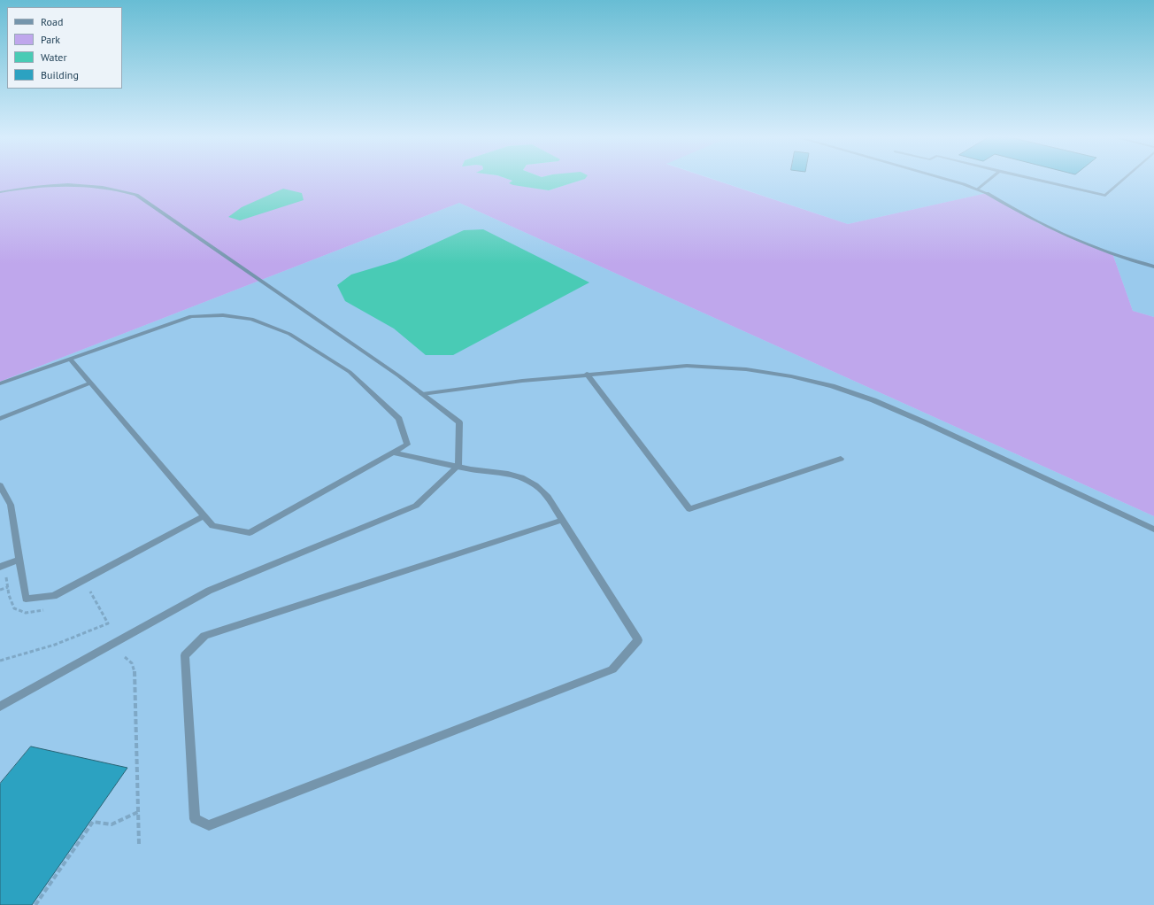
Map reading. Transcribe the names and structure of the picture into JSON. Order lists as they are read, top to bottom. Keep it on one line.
{"legend":["Road","Park","Water","Building"]}
